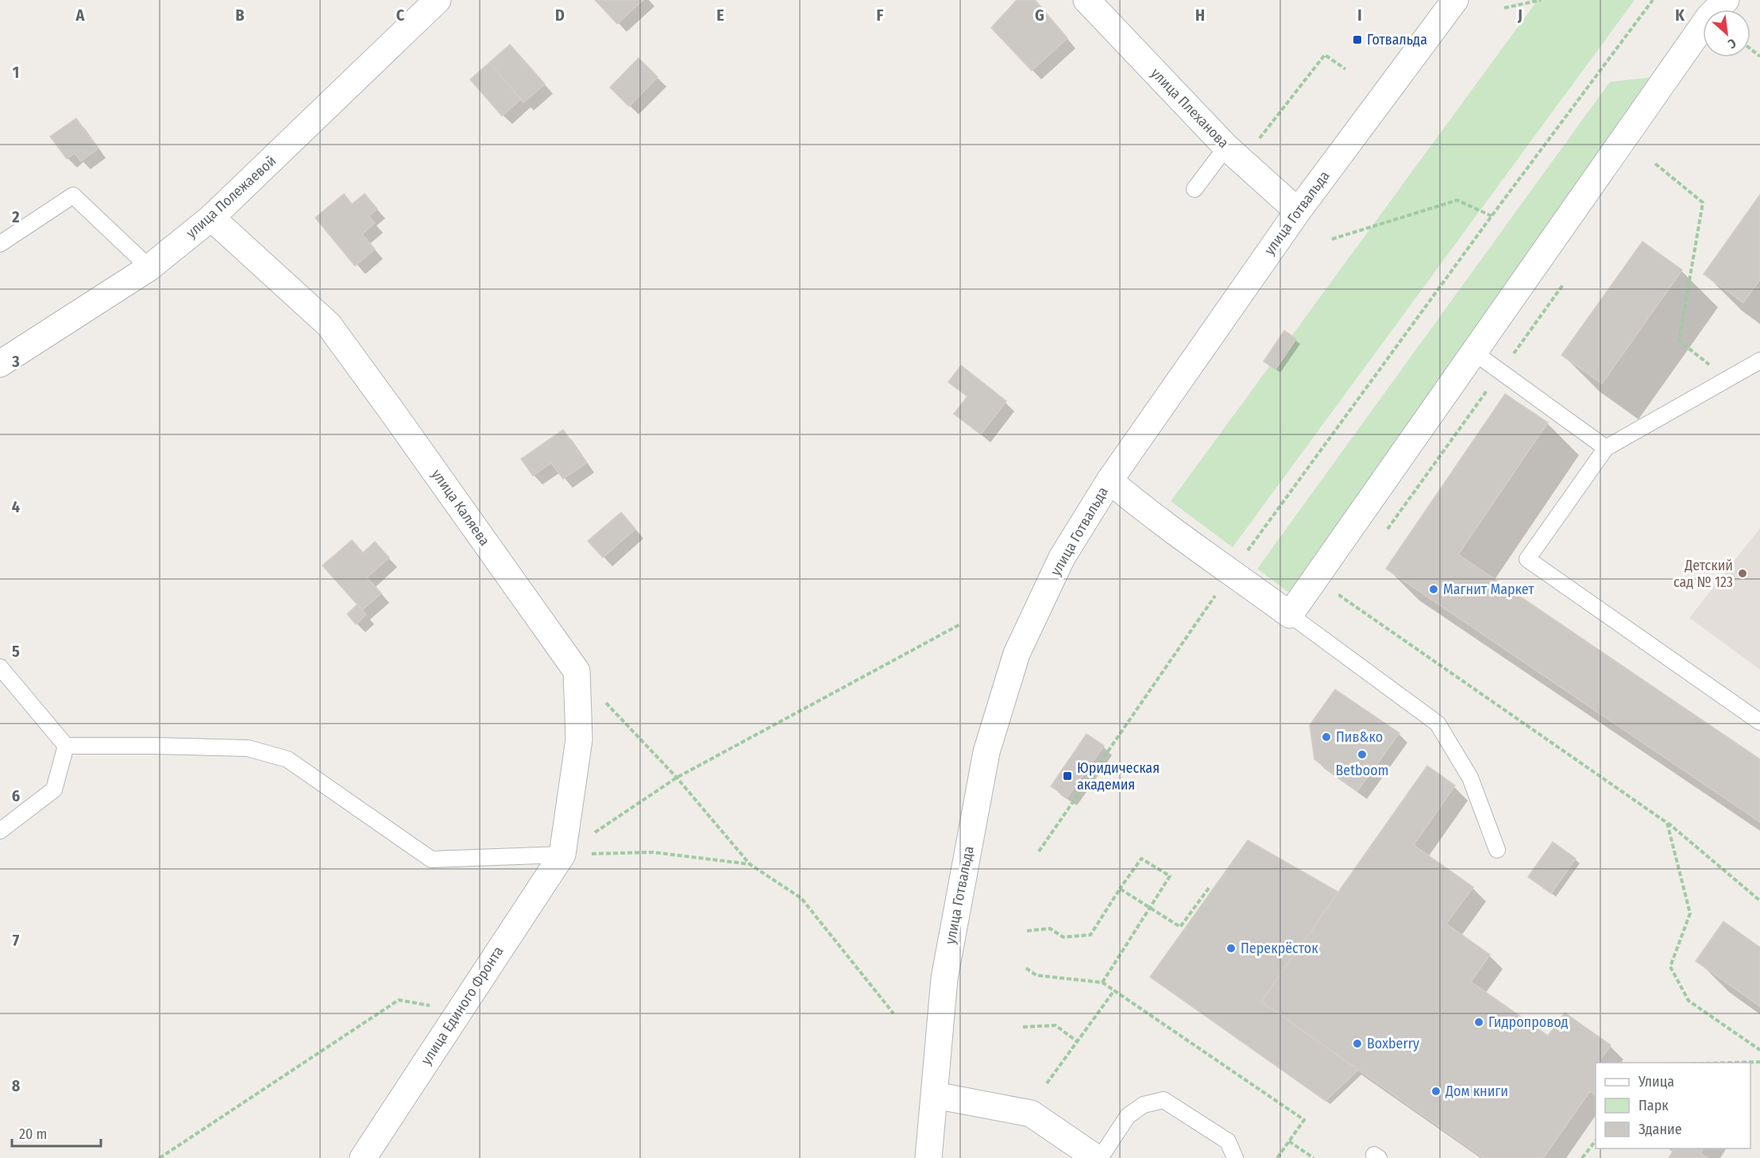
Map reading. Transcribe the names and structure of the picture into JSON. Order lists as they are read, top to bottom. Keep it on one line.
{"streets":{"street":["улица Плеханова","улица Полежаевой","улица Готвальда","улица Каляева","улица Единого Фронта"]},"crossings":[["улица Плеханова","улица Готвальда"],["улица Полежаевой","улица Каляева"]],"places":{"transit":["Готвальда","Юридическая академия"],"other":["Детский сад № 123","Магнит Маркет","Пив&ко","Betboom","Перекрёсток","Гидропровод","Boxberry","Дом книги"]},"legend":["Улица","Парк","Здание"],"scale_bar":"20 m","north":"bottom right","grid":{"columns":["A","B","C","D","E","F","G","H","I","J","K"],"rows":["1","2","3","4","5","6","7","8"]}}
